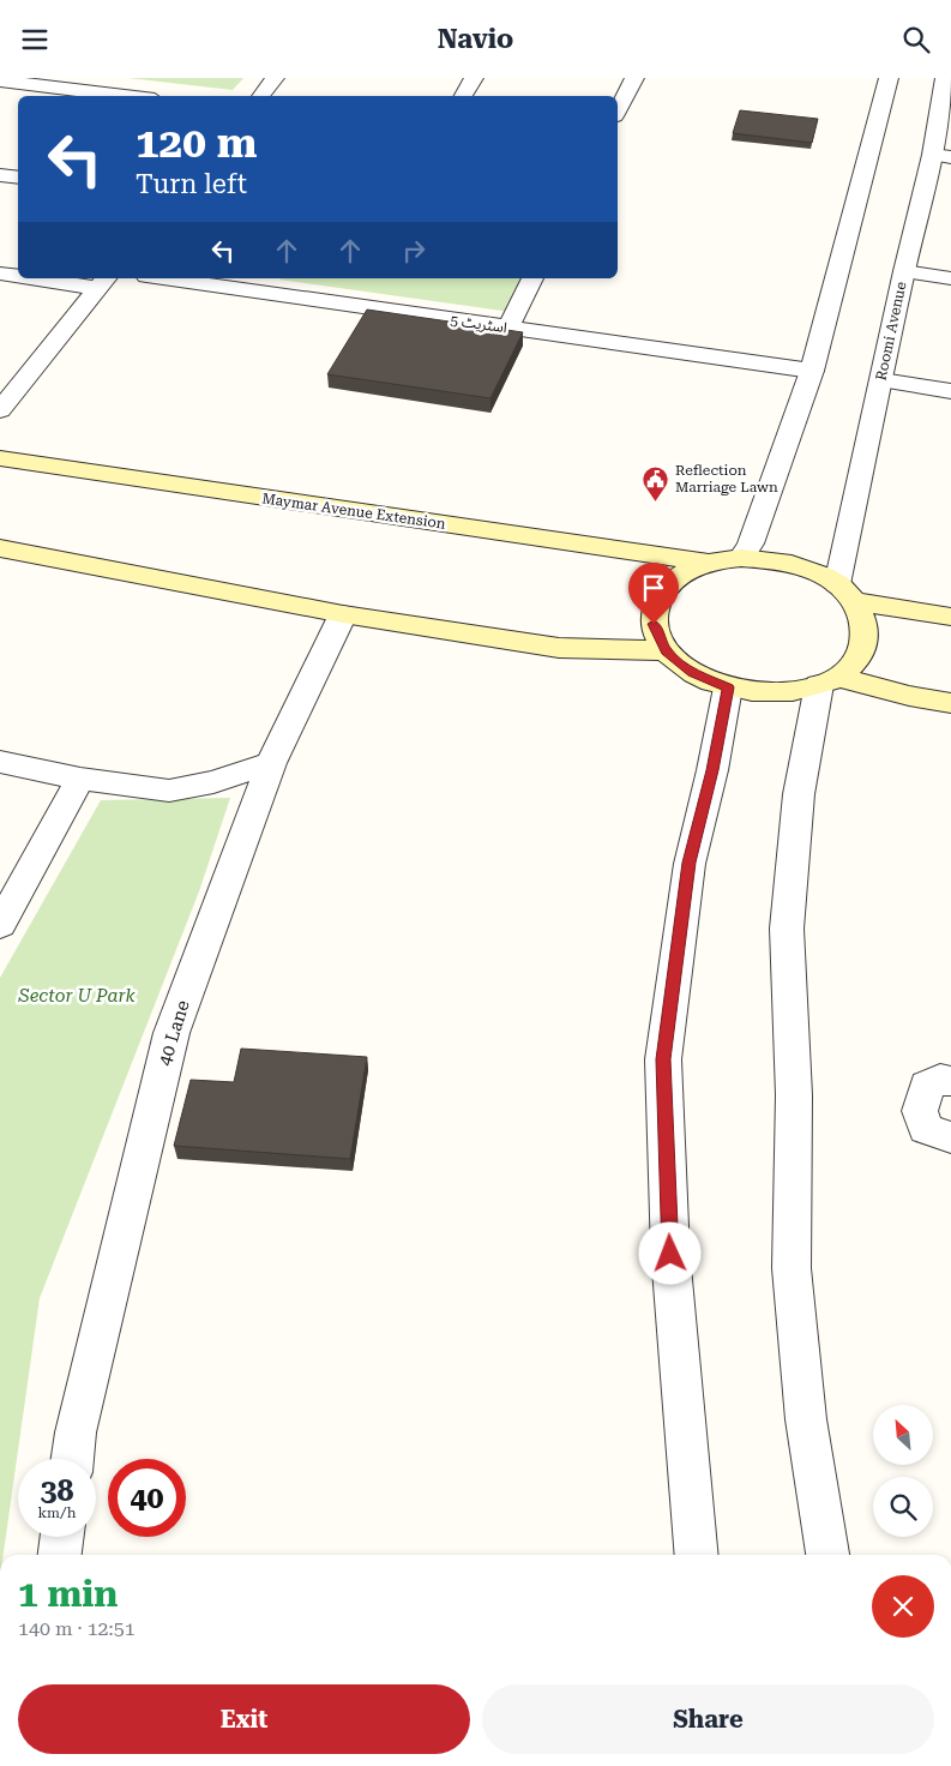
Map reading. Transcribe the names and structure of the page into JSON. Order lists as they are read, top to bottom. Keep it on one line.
{"streets":{"main road":["Maymar Avenue Extension"],"street":["اسٹریٹ 5","Roomi Avenue","40 Lane"]},"crossings":[["Roomi Avenue","Maymar Avenue Extension"]],"parks":["Sector U Park"],"places":{"public building":["Reflection Marriage Lawn"]},"north":"top left","page":{"header":"Navio","turn":["120 m","Turn left"],"speed":"38 km/h","limit":"40","heading":["1 min","140 m · 12:51"],"buttons":["Exit","Share"]}}
